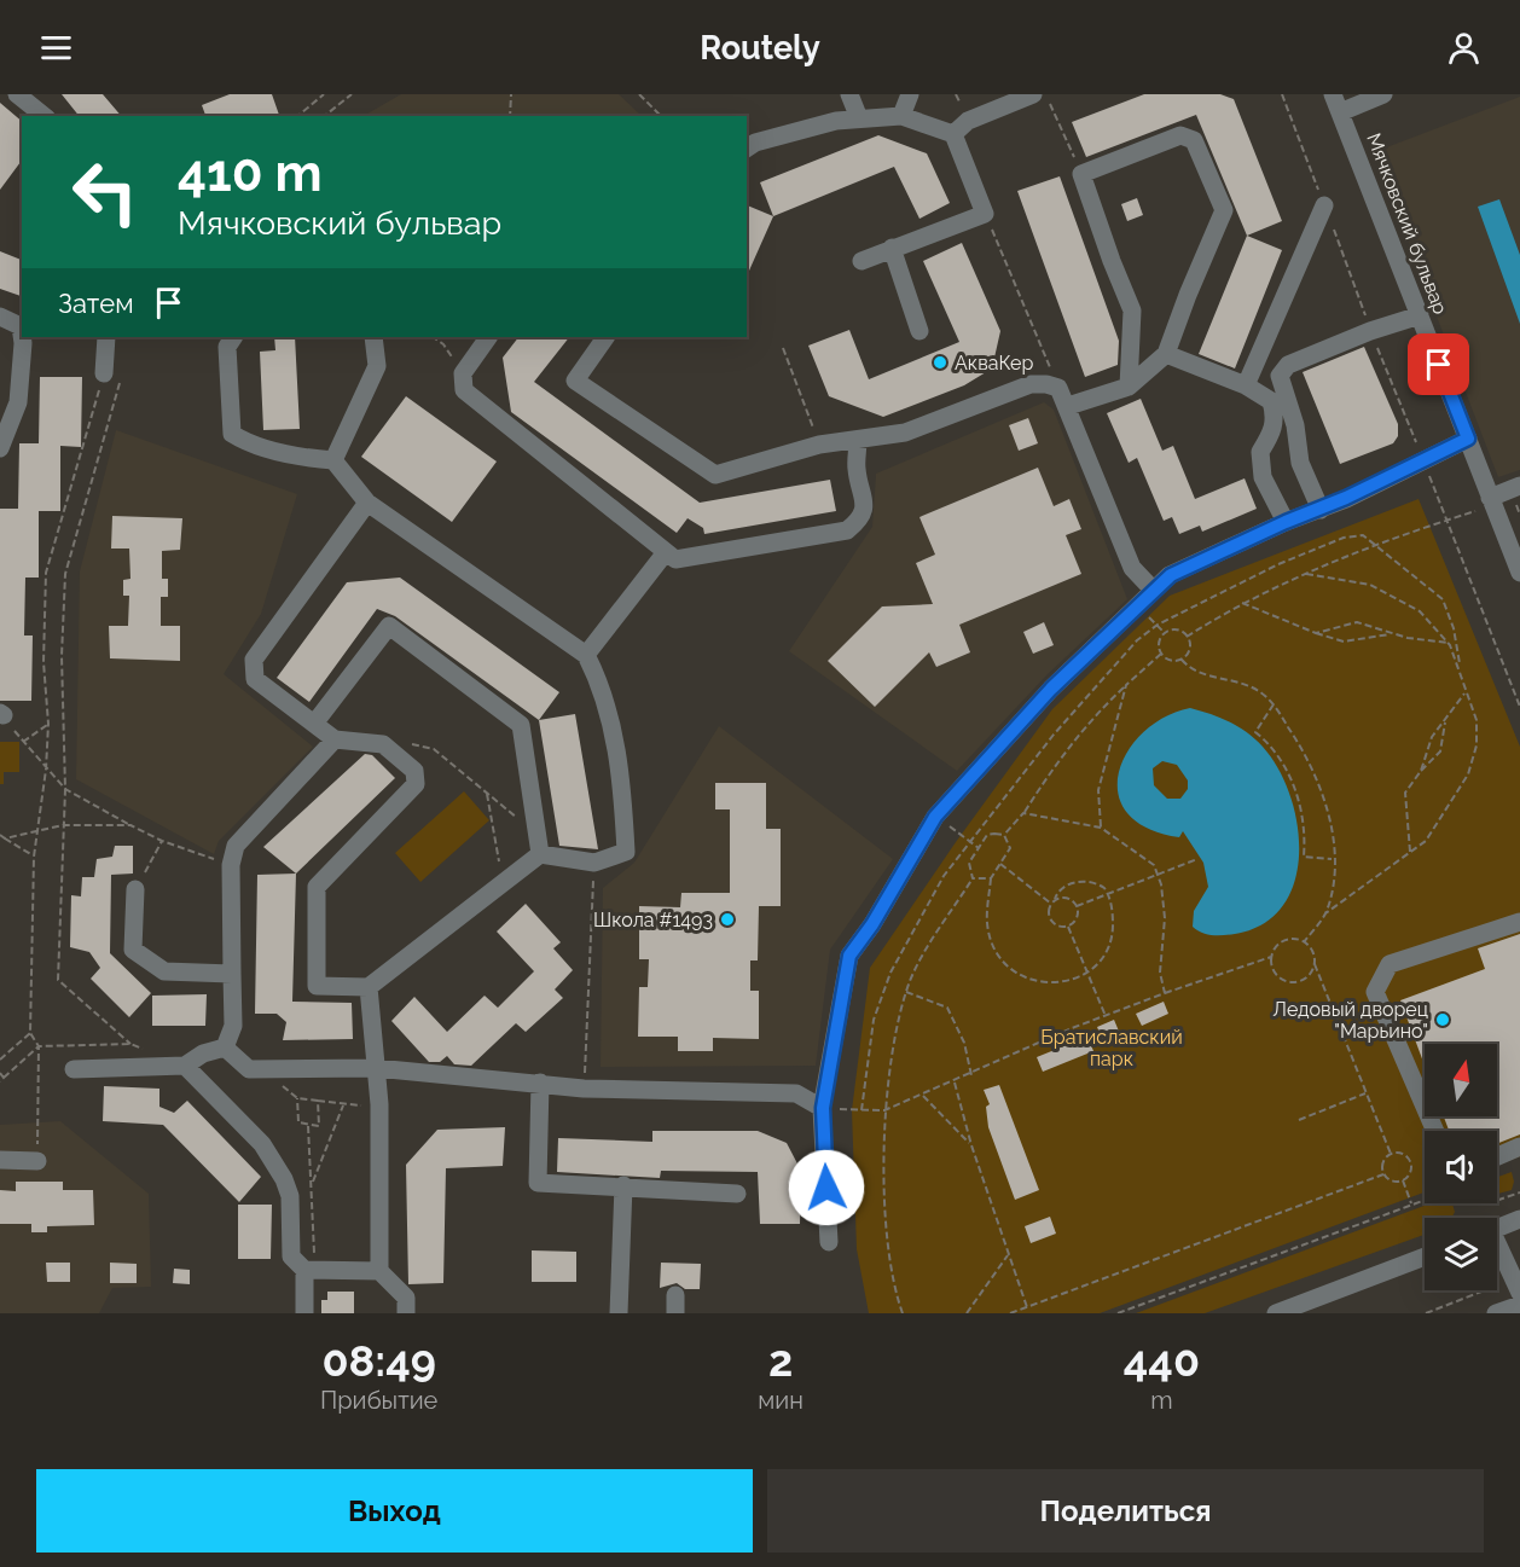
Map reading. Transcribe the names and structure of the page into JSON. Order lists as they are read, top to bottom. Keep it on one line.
{"streets":{"street":["Мячковский бульвар"]},"parks":["Братиславский парк"],"places":["АкваКер","Школа #1493","Ледовый дворец \"Марьино\""],"north":"top","page":{"header":"Routely","turn":["410 m","Мячковский бульвар"],"then":"Затем","eta":["08:49","Прибытие","2","мин","440","m"],"buttons":["Выход","Поделиться"]}}
